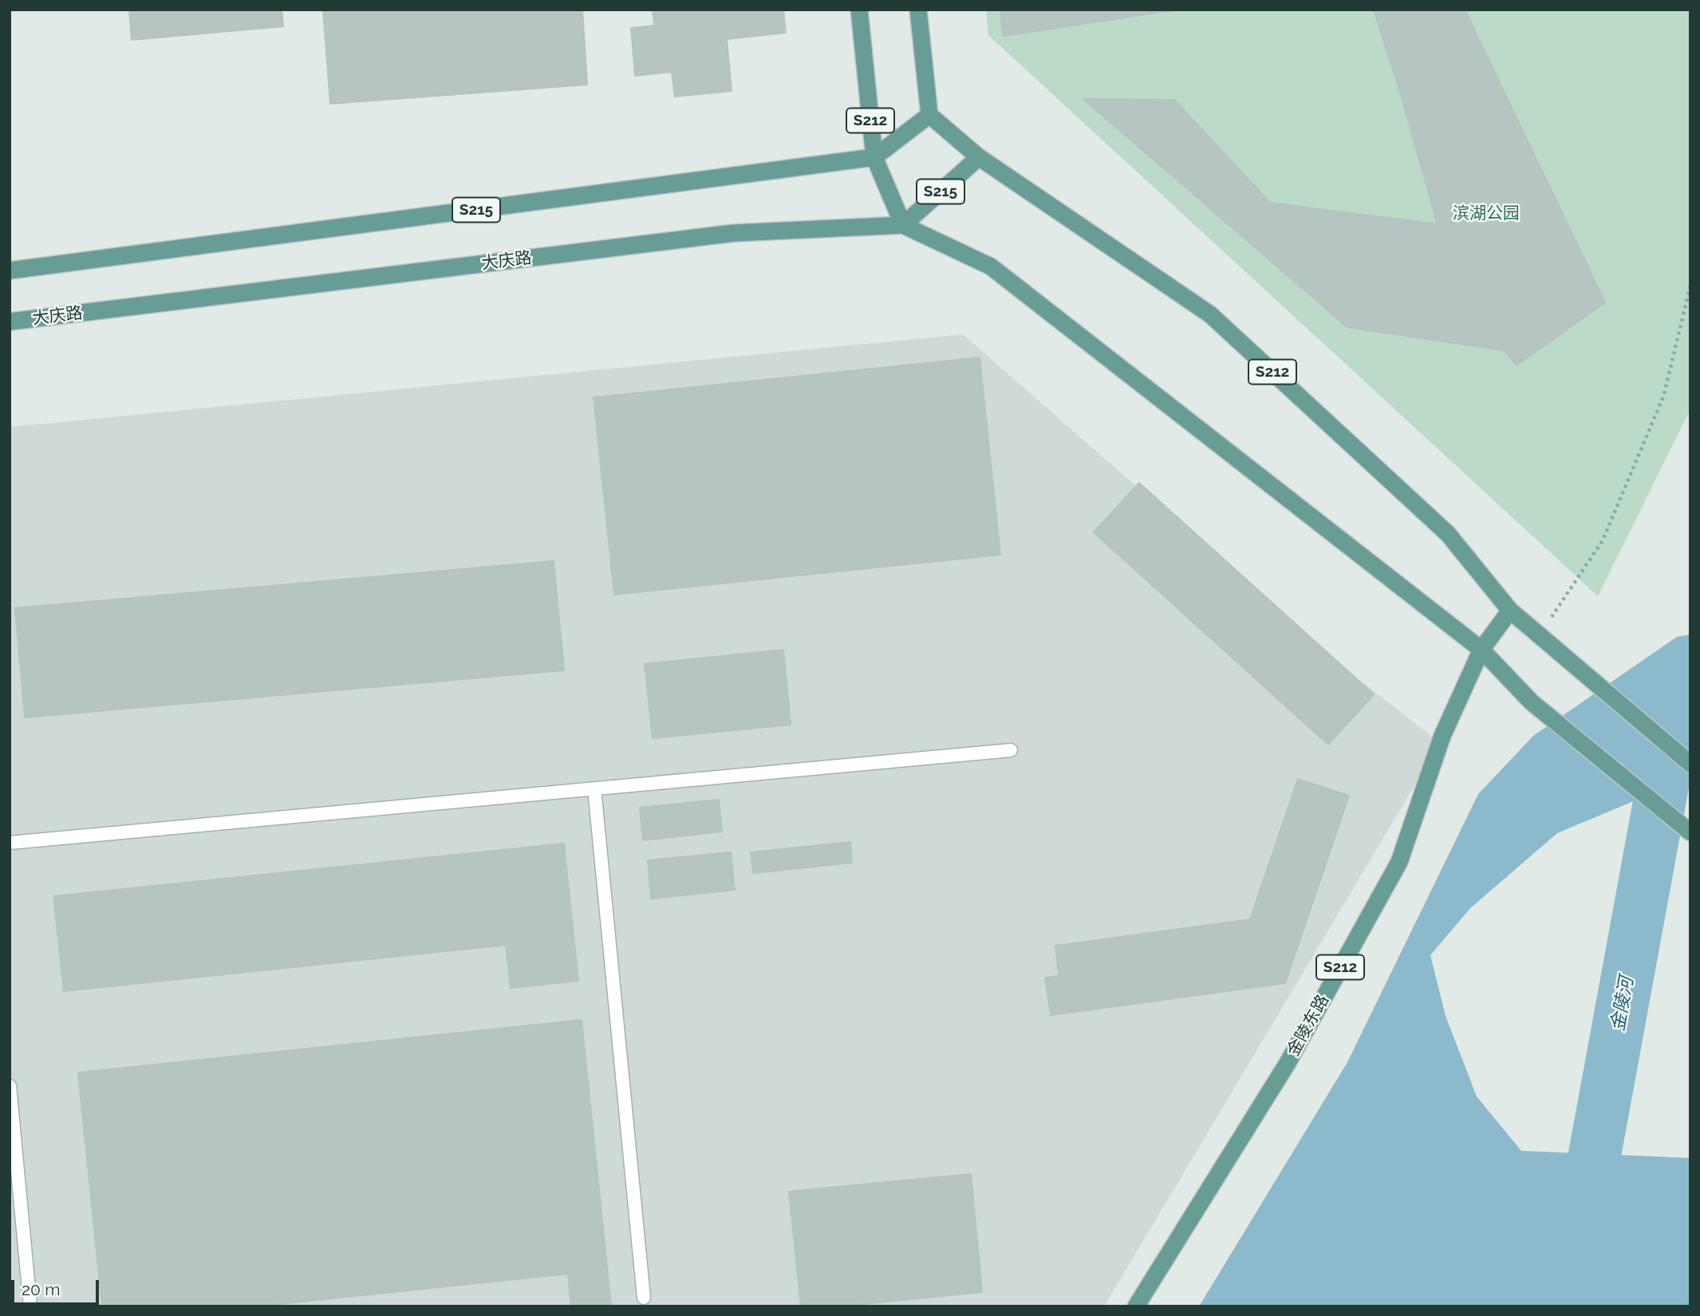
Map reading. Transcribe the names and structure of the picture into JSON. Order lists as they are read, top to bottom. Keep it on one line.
{"streets":{"main road":["S212","S215","大庆路","金陵东路"]},"crossings":[["S212","S215"],["S212","大庆路"],["S212","金陵东路"],["S215","大庆路"]],"water":["金陵河"],"parks":["滨湖公园"],"scale_bar":"20 m"}
